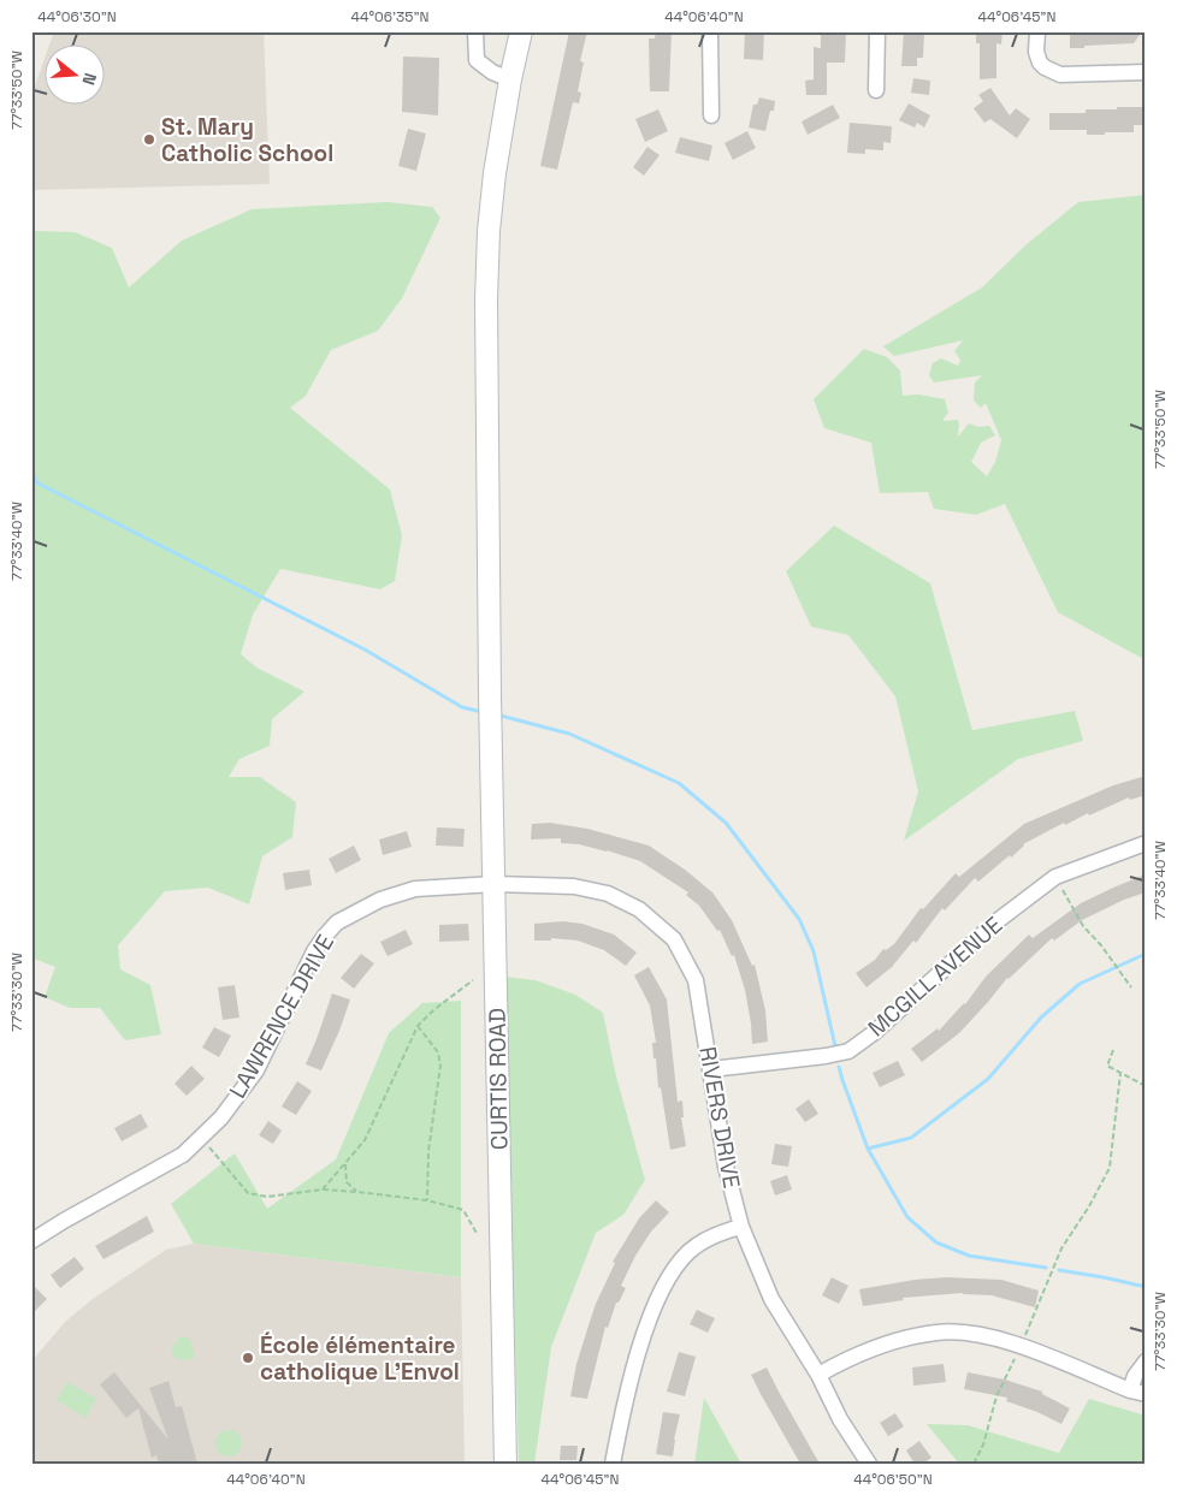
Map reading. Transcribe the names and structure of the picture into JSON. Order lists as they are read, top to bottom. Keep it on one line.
{"streets":{"main road":["CURTIS ROAD"],"street":["MCGILL AVENUE","LAWRENCE DRIVE","RIVERS DRIVE"]},"crossings":[["MCGILL AVENUE","RIVERS DRIVE"],["LAWRENCE DRIVE","CURTIS ROAD"],["LAWRENCE DRIVE","RIVERS DRIVE"],["CURTIS ROAD","RIVERS DRIVE"]],"places":["St. Mary Catholic School","École élémentaire catholique L'Envol"],"north":"right","coordinates":["44°06'30\"N","44°06'35\"N","44°06'40\"N","44°06'45\"N","77°33'50\"W","77°33'40\"W","77°33'30\"W","44°06'50\"N"]}
